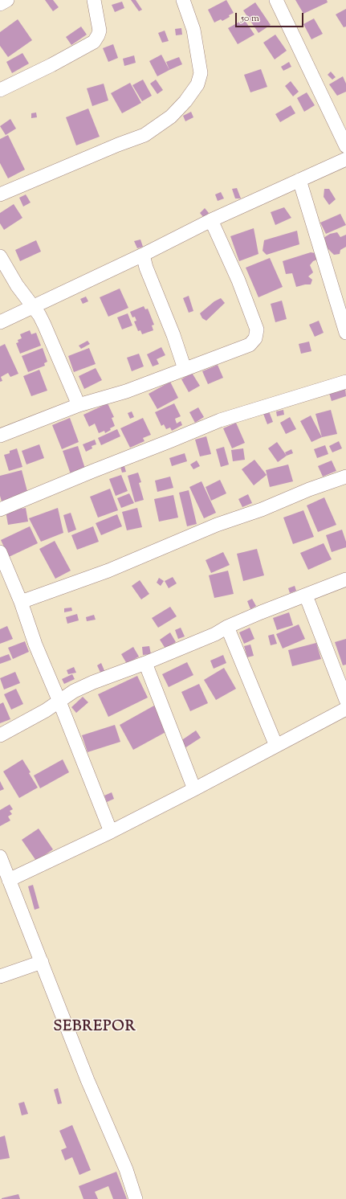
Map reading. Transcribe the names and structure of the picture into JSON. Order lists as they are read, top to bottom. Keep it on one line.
{"districts":["SEBREPOR"],"scale_bar":"50 m"}
